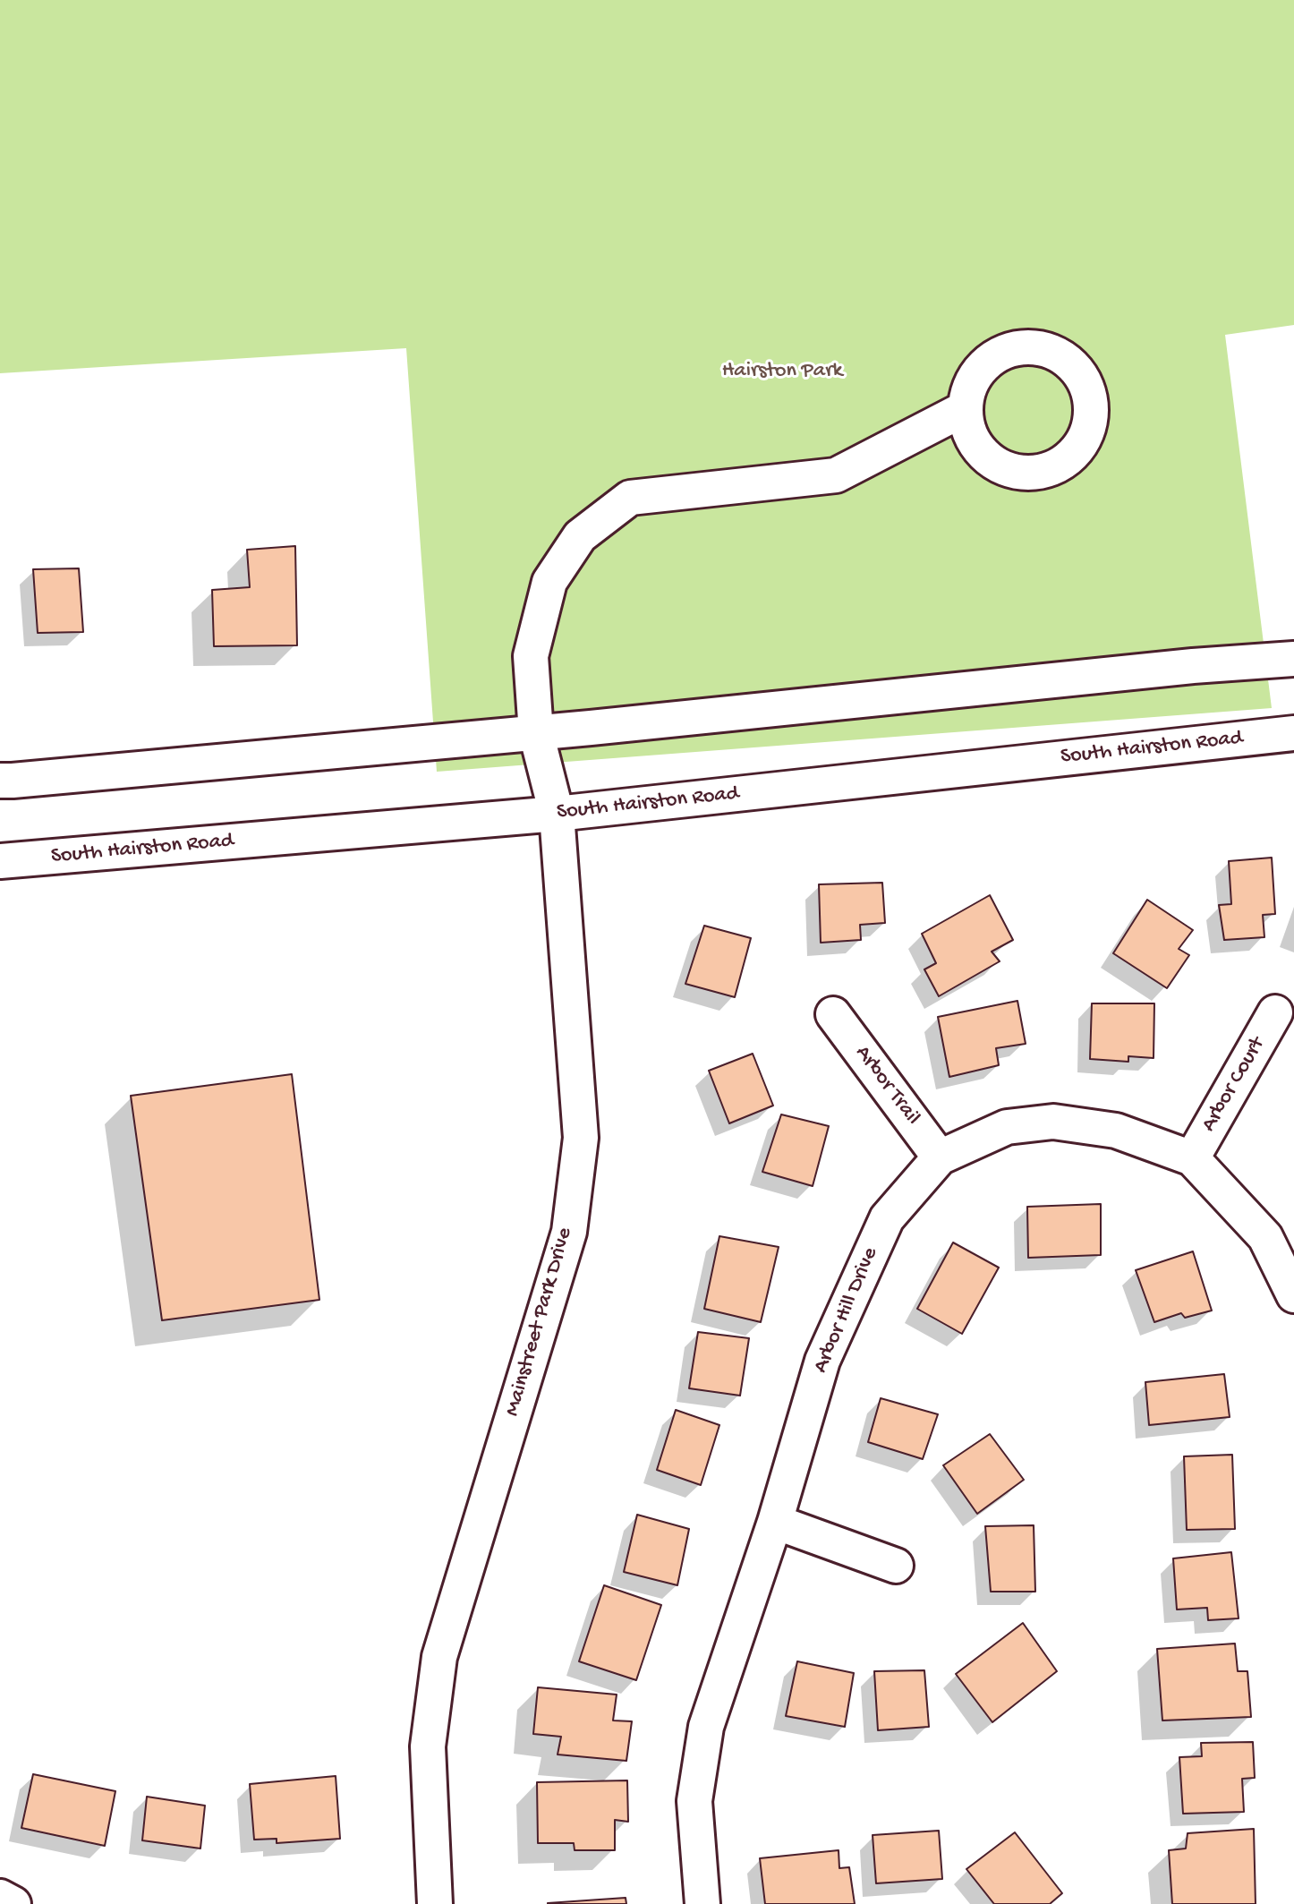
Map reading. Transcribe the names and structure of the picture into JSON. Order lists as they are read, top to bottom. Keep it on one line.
{"streets":{"street":["South Hairston Road","Arbor Court","Arbor Trail","Arbor Hill Drive","Mainstreet Park Drive"]},"crossings":[["South Hairston Road","Mainstreet Park Drive"],["Arbor Court","Arbor Hill Drive"],["Arbor Trail","Arbor Hill Drive"]],"parks":["Hairston Park"]}
